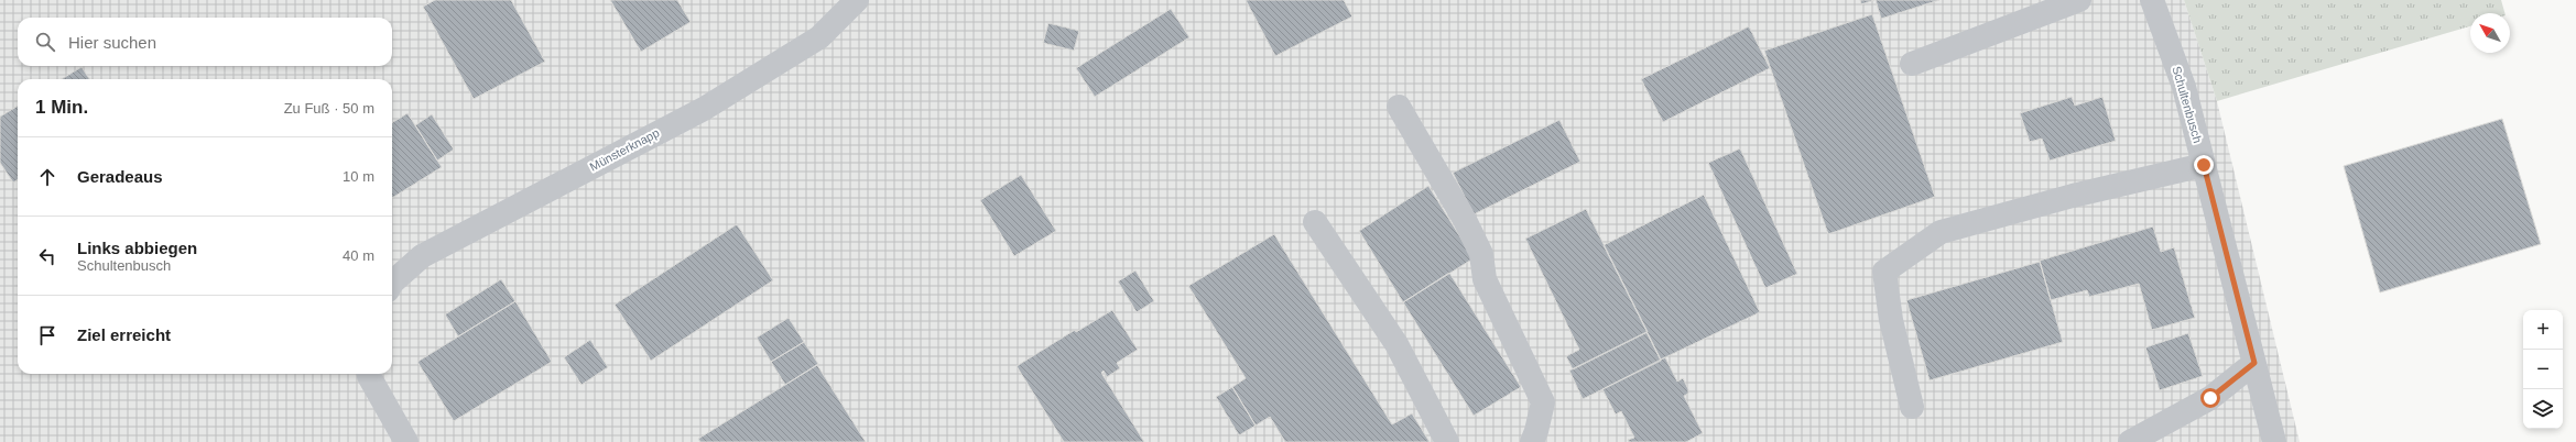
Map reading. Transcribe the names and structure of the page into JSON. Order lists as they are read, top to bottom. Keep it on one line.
{"streets":{"street":["Schultenbusch","Münsterknapp"]},"north":"top left","page":{"search":"Hier suchen","heading":["1 Min.","Zu Fuß · 50 m"],"list":[["Geradeaus","10 m"],["Links abbiegen","Schultenbusch","40 m"],"Ziel erreicht"],"map_buttons":["+","−"]}}
